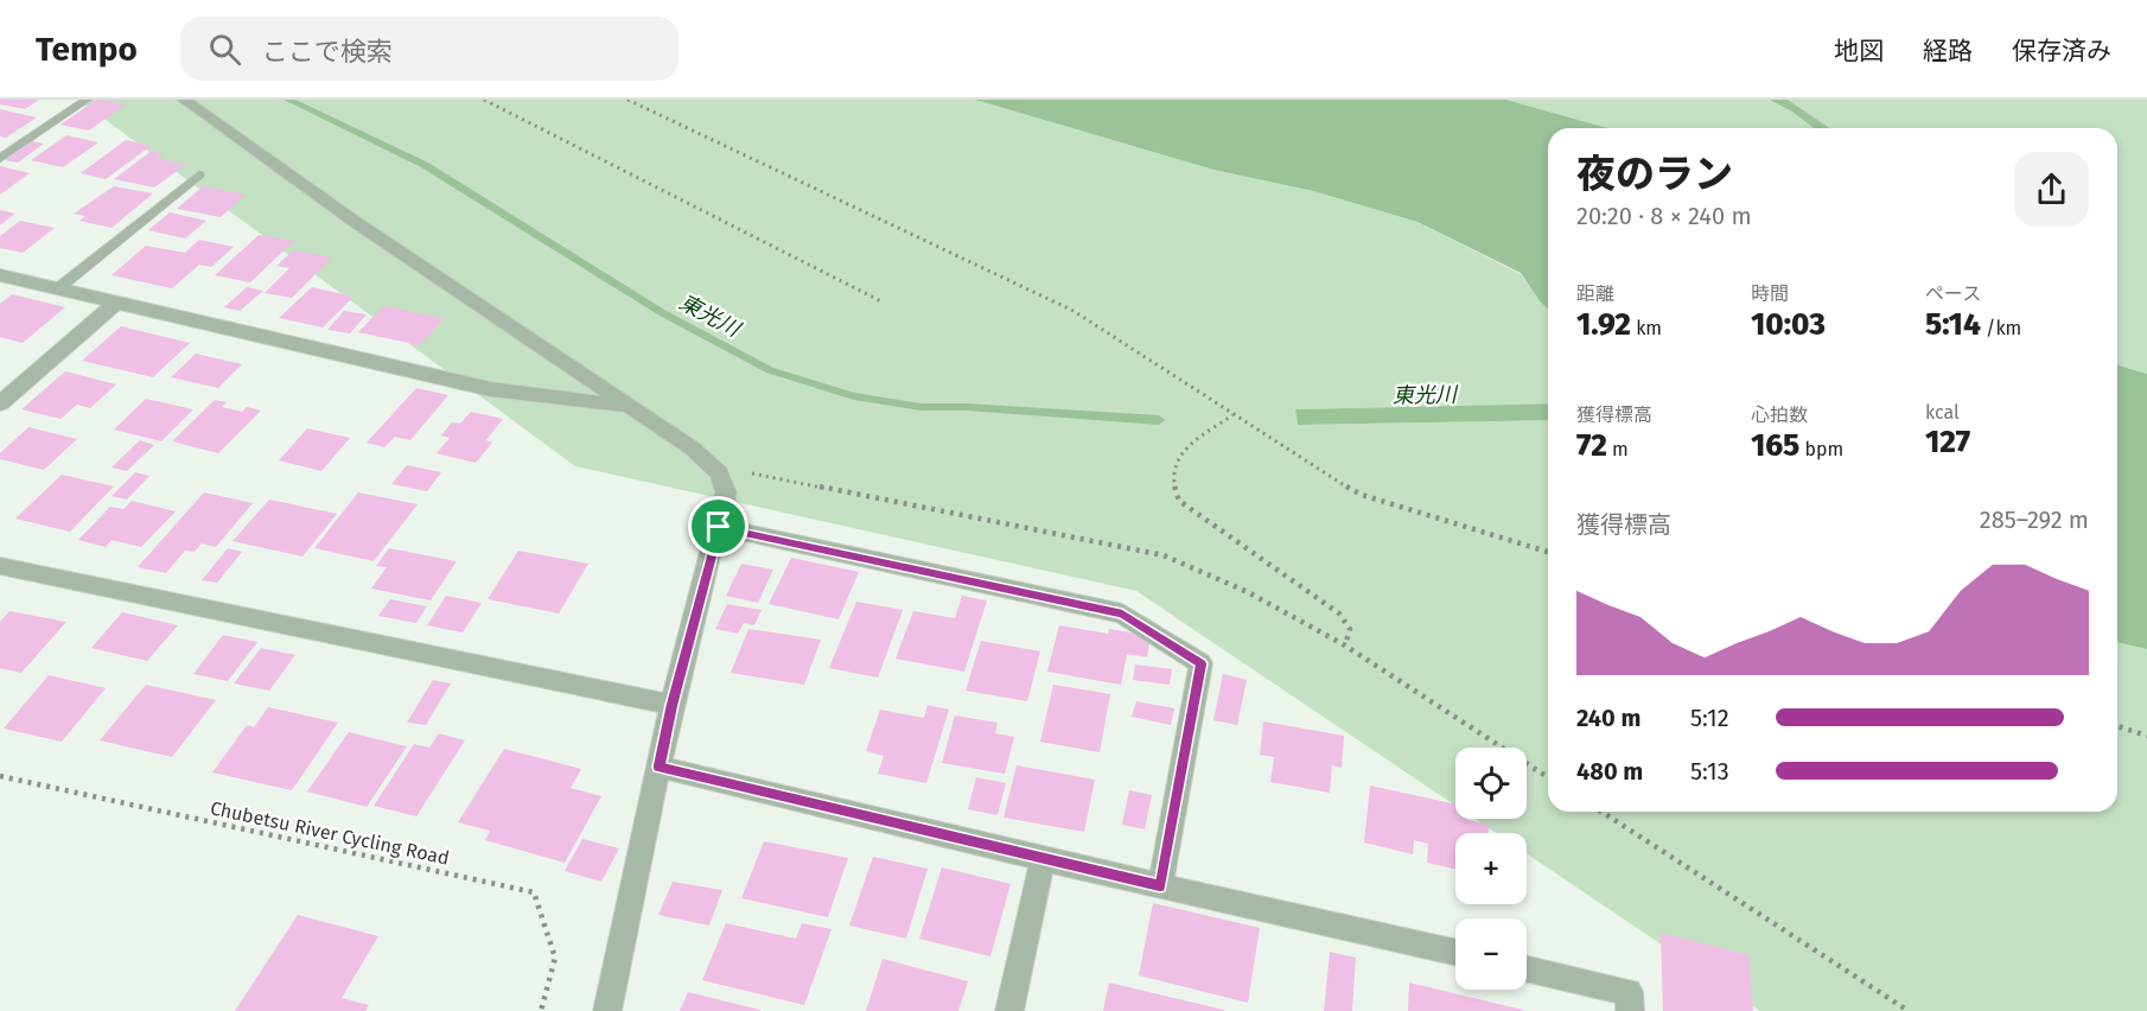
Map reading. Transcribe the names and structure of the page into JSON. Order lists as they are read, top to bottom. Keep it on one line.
{"streets":{"path":["Chubetsu River Cycling Road"]},"water":["東光川"],"page":{"header":"Tempo","search":"ここで検索","nav":["地図","経路","保存済み"],"heading":["夜のラン","20:20 · 8 × 240 m"],"stats":[["距離","1.92 km"],["時間","10:03"],["ペース","5:14 /km"],["獲得標高","72 m"],["心拍数","165 bpm"],["kcal","127"]],"chart":["獲得標高","285–292 m"],"list":[{"name":"240 m","note":"5:12"},{"name":"480 m","note":"5:13"}],"map_buttons":["+","−"]}}
